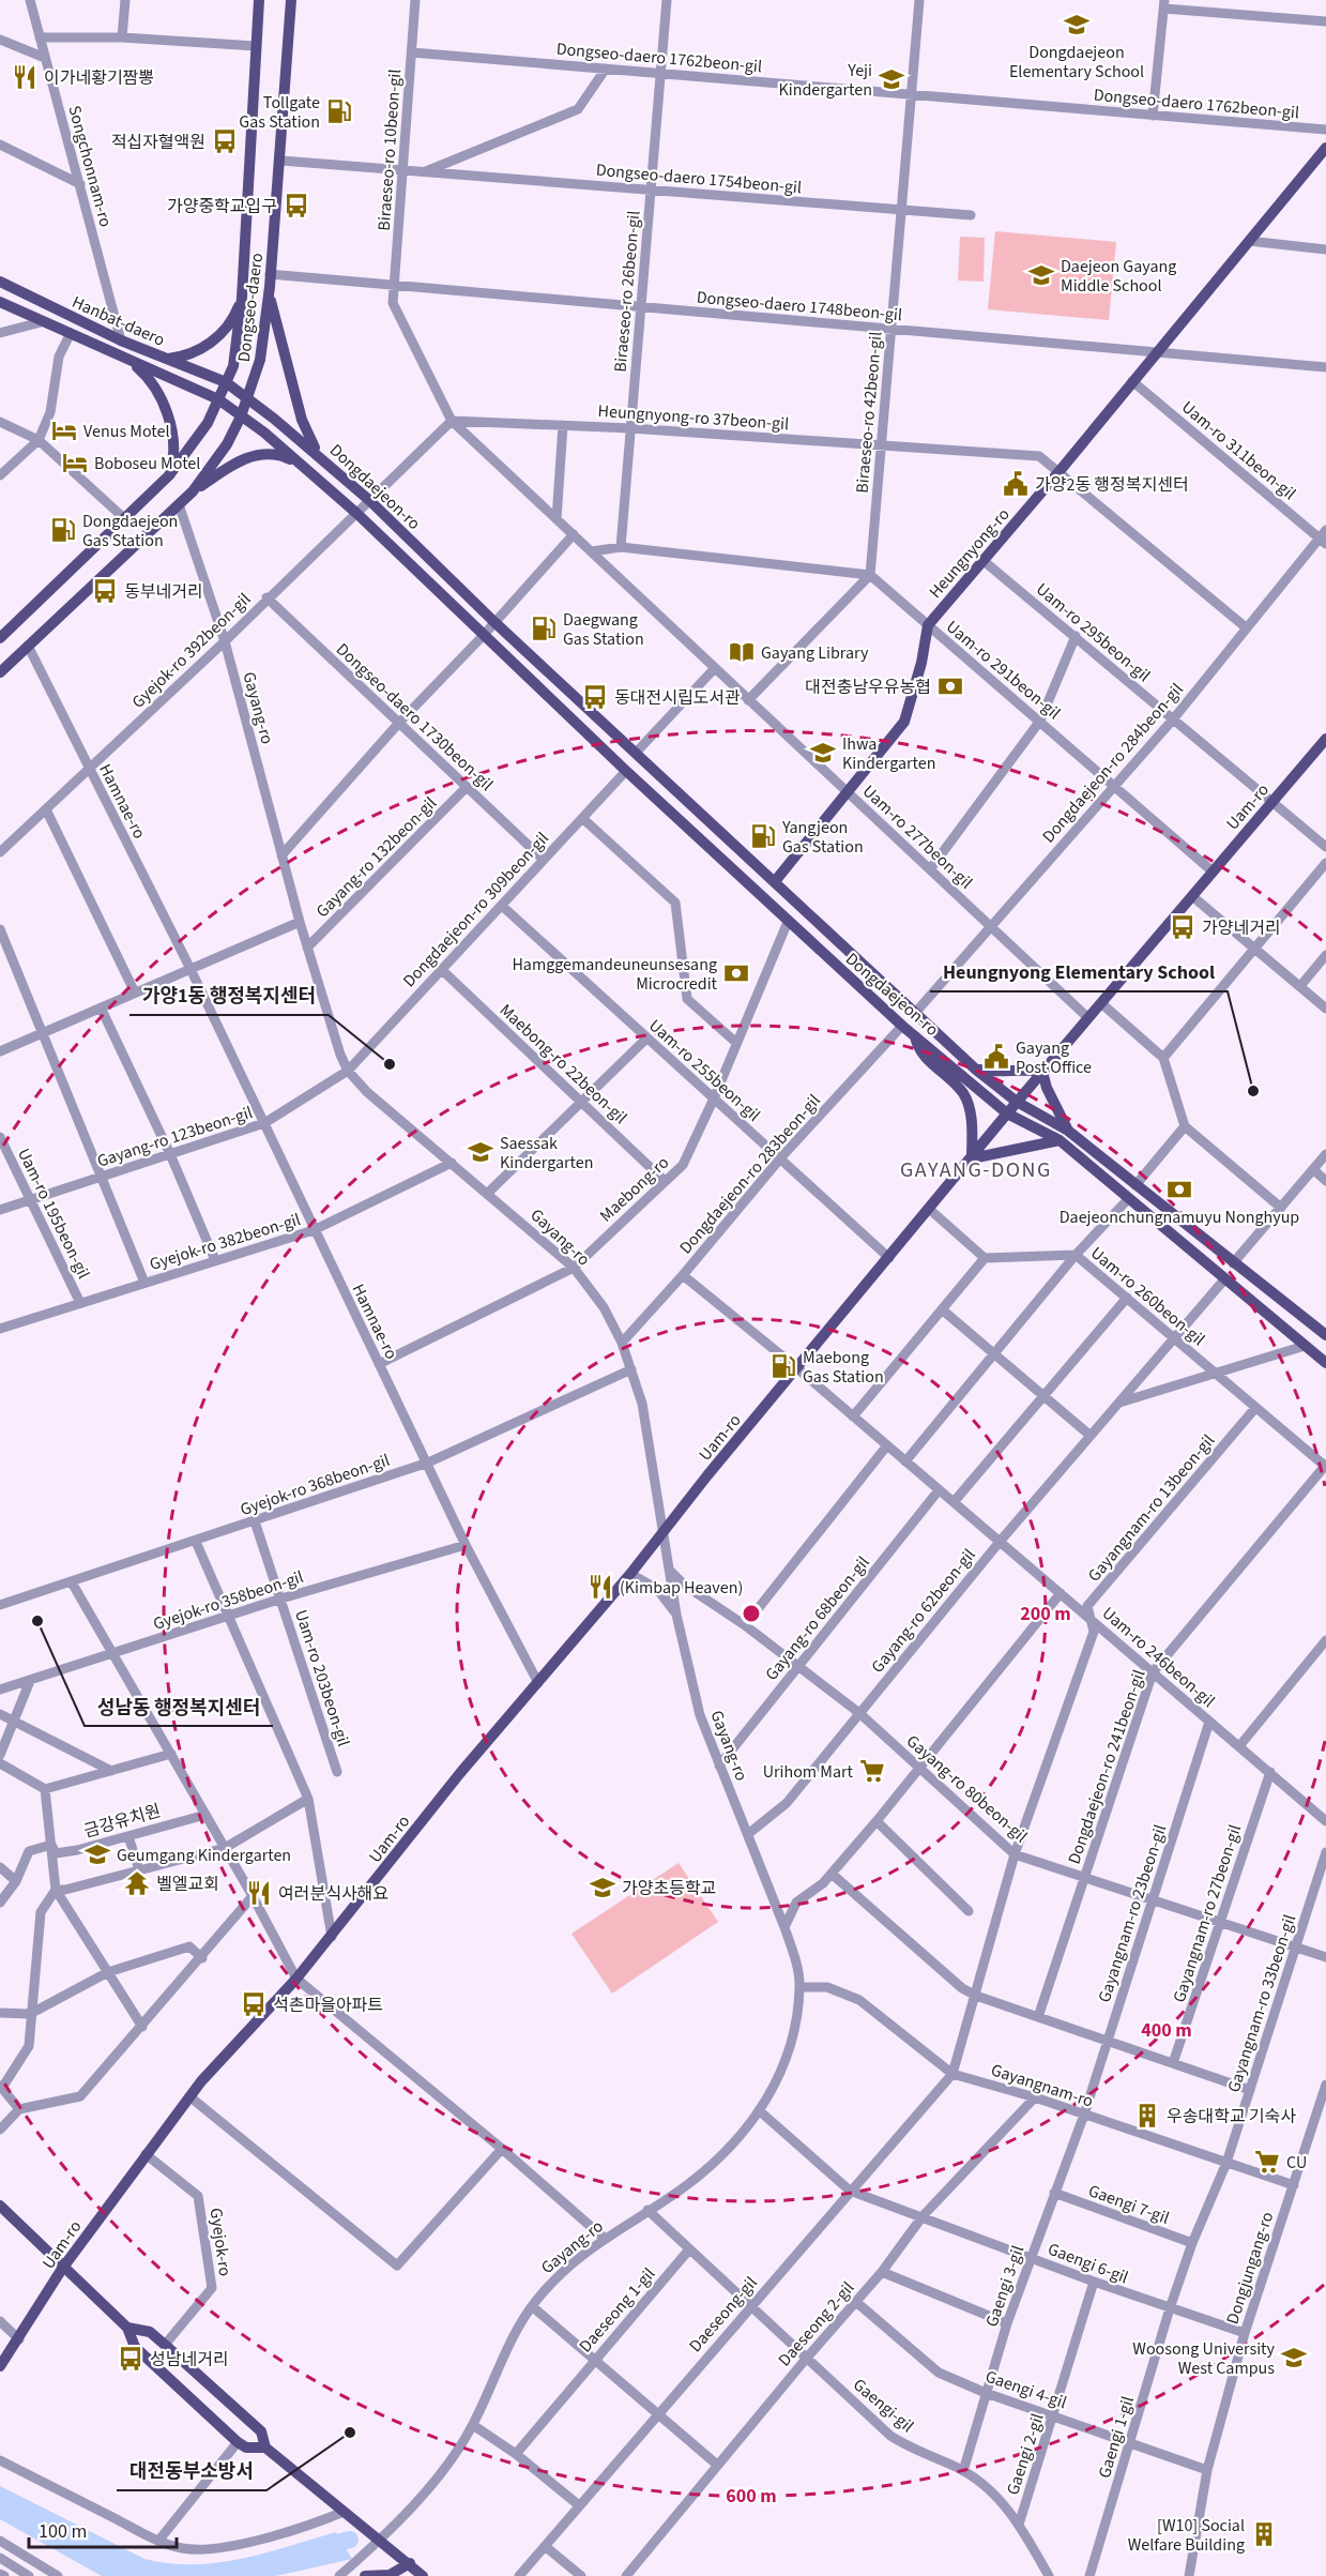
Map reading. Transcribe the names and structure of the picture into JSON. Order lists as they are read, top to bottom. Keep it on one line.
{"streets":{"main road":["Dongseo-daero","Hanbat-daero","Dongdaejeon-ro","Heungnyong-ro","Uam-ro"],"street":["Dongseo-daero 1762beon-gil","Biraeseo-ro 10beon-gil","Songchonnam-ro","Dongseo-daero 1754beon-gil","Biraeseo-ro 26beon-gil","Dongseo-daero 1748beon-gil","Biraeseo-ro 42beon-gil","Heungnyong-ro 37beon-gil","Uam-ro 311beon-gil","Uam-ro 295beon-gil","Gyejok-ro 392beon-gil","Uam-ro 291beon-gil","Gayang-ro","Dongseo-daero 1730beon-gil","Dongdaejeon-ro 284beon-gil","Hamnae-ro","Uam-ro 277beon-gil","Gayang-ro 132beon-gil","Dongdaejeon-ro 309beon-gil","Maebong-ro 22beon-gil","Uam-ro 255beon-gil","Gayang-ro 123beon-gil","Dongdaejeon-ro 283beon-gil","Maebong-ro","Uam-ro 195beon-gil","Gyejok-ro 382beon-gil","Uam-ro 260beon-gil","Gyejok-ro 368beon-gil","Gayangnam-ro 13beon-gil","Gyejok-ro 358beon-gil","Gayang-ro 62beon-gil","Gayang-ro 68beon-gil","Uam-ro 246beon-gil","Uam-ro 203beon-gil","Dongdaejeon-ro 241beon-gil","Gayang-ro 80beon-gil","금강유치원","Gayangnam-ro 23beon-gil","Gayangnam-ro 27beon-gil","Gayangnam-ro 33beon-gil","Gayangnam-ro","Gaengi 7-gil","Gyejok-ro","Gaengi 6-gil","Dongjungang-ro","Gaengi 3-gil","Daeseong 1-gil","Daeseong-gil","Daeseong 2-gil","Gaengi 4-gil","Gaengi-gil","Gaengi 1-gil","Gaengi 2-gil"]},"crossings":[["Dongseo-daero 1762beon-gil","Biraeseo-ro 10beon-gil"],["Dongseo-daero 1762beon-gil","Dongseo-daero 1754beon-gil"],["Dongseo-daero 1762beon-gil","Biraeseo-ro 26beon-gil"],["Dongseo-daero 1762beon-gil","Biraeseo-ro 42beon-gil"],["Biraeseo-ro 10beon-gil","Dongseo-daero 1754beon-gil"],["Biraeseo-ro 10beon-gil","Dongseo-daero 1748beon-gil"],["Biraeseo-ro 10beon-gil","Uam-ro 277beon-gil"],["Songchonnam-ro","Hanbat-daero"],["Dongseo-daero 1754beon-gil","Biraeseo-ro 26beon-gil"],["Dongseo-daero 1754beon-gil","Dongseo-daero"],["Dongseo-daero 1754beon-gil","Biraeseo-ro 42beon-gil"],["Biraeseo-ro 26beon-gil","Dongseo-daero 1748beon-gil"],["Biraeseo-ro 26beon-gil","Heungnyong-ro 37beon-gil"],["Dongseo-daero 1748beon-gil","Dongseo-daero"],["Dongseo-daero 1748beon-gil","Biraeseo-ro 42beon-gil"],["Dongseo-daero 1748beon-gil","Heungnyong-ro"],["Dongseo-daero","Hanbat-daero"],["Dongseo-daero","Dongdaejeon-ro"],["Dongseo-daero","Gayang-ro"],["Dongseo-daero","Hamnae-ro"],["Hanbat-daero","Dongdaejeon-ro"],["Biraeseo-ro 42beon-gil","Heungnyong-ro 37beon-gil"],["Biraeseo-ro 42beon-gil","Uam-ro 291beon-gil"],["Heungnyong-ro 37beon-gil","Heungnyong-ro"],["Heungnyong-ro 37beon-gil","Dongdaejeon-ro 284beon-gil"],["Heungnyong-ro 37beon-gil","Uam-ro 277beon-gil"],["Uam-ro 311beon-gil","Heungnyong-ro"],["Uam-ro 311beon-gil","Dongdaejeon-ro 284beon-gil"],["Dongdaejeon-ro","Heungnyong-ro"],["Dongdaejeon-ro","Gyejok-ro 392beon-gil"],["Dongdaejeon-ro","Dongdaejeon-ro 284beon-gil"],["Dongdaejeon-ro","Uam-ro"],["Dongdaejeon-ro","Dongdaejeon-ro 309beon-gil"],["Dongdaejeon-ro","Dongdaejeon-ro 283beon-gil"],["Dongdaejeon-ro","Maebong-ro"],["Dongdaejeon-ro","Gayang-ro 62beon-gil"],["Heungnyong-ro","Uam-ro 295beon-gil"],["Heungnyong-ro","Uam-ro 291beon-gil"],["Heungnyong-ro","Uam-ro 277beon-gil"],["Uam-ro 295beon-gil","Dongdaejeon-ro 284beon-gil"],["Uam-ro 295beon-gil","Uam-ro"],["Gyejok-ro 392beon-gil","Gayang-ro"],["Gyejok-ro 392beon-gil","Dongseo-daero 1730beon-gil"],["Gyejok-ro 392beon-gil","Hamnae-ro"],["Uam-ro 291beon-gil","Dongdaejeon-ro 284beon-gil"],["Uam-ro 291beon-gil","Uam-ro"],["Gayang-ro","Uam-ro"],["Gayang-ro","Gayang-ro 132beon-gil"],["Gayang-ro","Dongdaejeon-ro 309beon-gil"],["Gayang-ro","Gayang-ro 123beon-gil"],["Gayang-ro","Dongdaejeon-ro 283beon-gil"],["Gayang-ro","Maebong-ro"],["Gayang-ro","Gyejok-ro 382beon-gil"],["Gayang-ro","Gyejok-ro 368beon-gil"],["Gayang-ro","Gayang-ro 62beon-gil"],["Gayang-ro","Gayang-ro 68beon-gil"],["Gayang-ro","Gayang-ro 80beon-gil"],["Gayang-ro","Gayangnam-ro"],["Dongseo-daero 1730beon-gil","Gayang-ro 132beon-gil"],["Dongseo-daero 1730beon-gil","Dongdaejeon-ro 309beon-gil"],["Dongdaejeon-ro 284beon-gil","Uam-ro 277beon-gil"],["Hamnae-ro","Uam-ro"],["Hamnae-ro","Gayang-ro 123beon-gil"],["Hamnae-ro","Maebong-ro"],["Hamnae-ro","Gyejok-ro 382beon-gil"],["Hamnae-ro","Gyejok-ro 368beon-gil"],["Hamnae-ro","Gyejok-ro 358beon-gil"],["Uam-ro","Uam-ro 277beon-gil"],["Uam-ro","Uam-ro 255beon-gil"],["Uam-ro","Uam-ro 246beon-gil"],["Uam-ro","Gyejok-ro"],["Dongdaejeon-ro 309beon-gil","Maebong-ro 22beon-gil"],["Dongdaejeon-ro 309beon-gil","Uam-ro 255beon-gil"],["Dongdaejeon-ro 309beon-gil","Gayang-ro 123beon-gil"],["Maebong-ro 22beon-gil","Maebong-ro"],["Uam-ro 255beon-gil","Dongdaejeon-ro 283beon-gil"],["Uam-ro 255beon-gil","Maebong-ro"],["Gayang-ro 123beon-gil","Uam-ro 195beon-gil"],["Uam-ro 195beon-gil","Gyejok-ro 382beon-gil"],["Uam-ro 260beon-gil","Gayangnam-ro 13beon-gil"],["Uam-ro 260beon-gil","Gayang-ro 62beon-gil"],["Uam-ro 260beon-gil","Dongdaejeon-ro 241beon-gil"],["Gyejok-ro 368beon-gil","Uam-ro 203beon-gil"],["Gayangnam-ro 13beon-gil","Uam-ro 246beon-gil"],["Gayangnam-ro 13beon-gil","Gayang-ro 80beon-gil"],["Gayangnam-ro 13beon-gil","Gayangnam-ro"],["Gayangnam-ro 13beon-gil","Daeseong-gil"],["Gyejok-ro 358beon-gil","Uam-ro 203beon-gil"],["Gayang-ro 62beon-gil","Uam-ro 246beon-gil"],["Gayang-ro 62beon-gil","Gayang-ro 80beon-gil"],["Gayang-ro 68beon-gil","Uam-ro 246beon-gil"],["Gayang-ro 68beon-gil","Gayang-ro 80beon-gil"],["Uam-ro 246beon-gil","Dongdaejeon-ro 241beon-gil"],["Uam-ro 246beon-gil","Gayangnam-ro 23beon-gil"],["Uam-ro 246beon-gil","Gayangnam-ro 27beon-gil"],["Dongdaejeon-ro 241beon-gil","Gayang-ro 80beon-gil"],["Gayang-ro 80beon-gil","Gayangnam-ro 23beon-gil"],["Gayang-ro 80beon-gil","Gayangnam-ro 27beon-gil"],["Gayang-ro 80beon-gil","Gayangnam-ro 33beon-gil"],["Gayangnam-ro 23beon-gil","Gayangnam-ro"],["Gayangnam-ro 23beon-gil","Gaengi 3-gil"],["Gayangnam-ro 33beon-gil","Gayangnam-ro"],["Gayangnam-ro 33beon-gil","Gaengi 1-gil"],["Gayangnam-ro","Dongjungang-ro"],["Gayangnam-ro","Gaengi 3-gil"],["Gayangnam-ro","Daeseong-gil"],["Gayangnam-ro","Daeseong 2-gil"],["Gayangnam-ro","Gaengi 1-gil"],["Gaengi 7-gil","Gaengi 3-gil"],["Gaengi 7-gil","Gaengi 1-gil"],["Gaengi 6-gil","Dongjungang-ro"],["Gaengi 6-gil","Gaengi 3-gil"],["Gaengi 6-gil","Daeseong-gil"],["Gaengi 6-gil","Daeseong 2-gil"],["Gaengi 6-gil","Gaengi 1-gil"],["Gaengi 6-gil","Gaengi 2-gil"],["Dongjungang-ro","Gaengi 4-gil"],["Gaengi 3-gil","Gaengi 4-gil"],["Gaengi 3-gil","Gaengi-gil"],["Daeseong-gil","Gaengi-gil"],["Daeseong 2-gil","Gaengi 4-gil"],["Daeseong 2-gil","Gaengi-gil"],["Gaengi 4-gil","Gaengi 1-gil"],["Gaengi 4-gil","Gaengi 2-gil"],["Gaengi-gil","Gaengi 2-gil"]],"districts":["GAYANG-DONG"],"places":{"school or university":["Dongdaejeon Elementary School","Yeji Kindergarten","Daejeon Gayang Middle School","Ihwa Kindergarten","Saessak Kindergarten","Geumgang Kindergarten","가양초등학교","Woosong University West Campus"],"restaurant":["이가네황기짬뽕","(Kimbap Heaven)","여러분식사해요"],"fuel station":["Tollgate Gas Station","Dongdaejeon Gas Station","Daegwang Gas Station","Yangjeon Gas Station","Maebong Gas Station"],"bus stop":["적십자혈액원","가양중학교입구","동부네거리","동대전시립도서관","가양네거리","석촌마을아파트","성남네거리"],"hotel":["Venus Motel","Boboseu Motel"],"public building":["가양2동 행정복지센터","Gayang Post Office"],"library":["Gayang Library"],"bank":["대전충남우유농협","Hamggemandeuneunsesang Microcredit","Daejeonchungnamuyu Nonghyup"],"other":["가양1동 행정복지센터","Heungnyong Elementary School","성남동 행정복지센터","대전동부소방서"],"supermarket":["Urihom Mart","CU"],"temple":["벨엘교회"],"building":["우송대학교 기숙사","[W10] Social Welfare Building"]},"scale_bar":"100 m","rings":["200 m","400 m","600 m"]}
